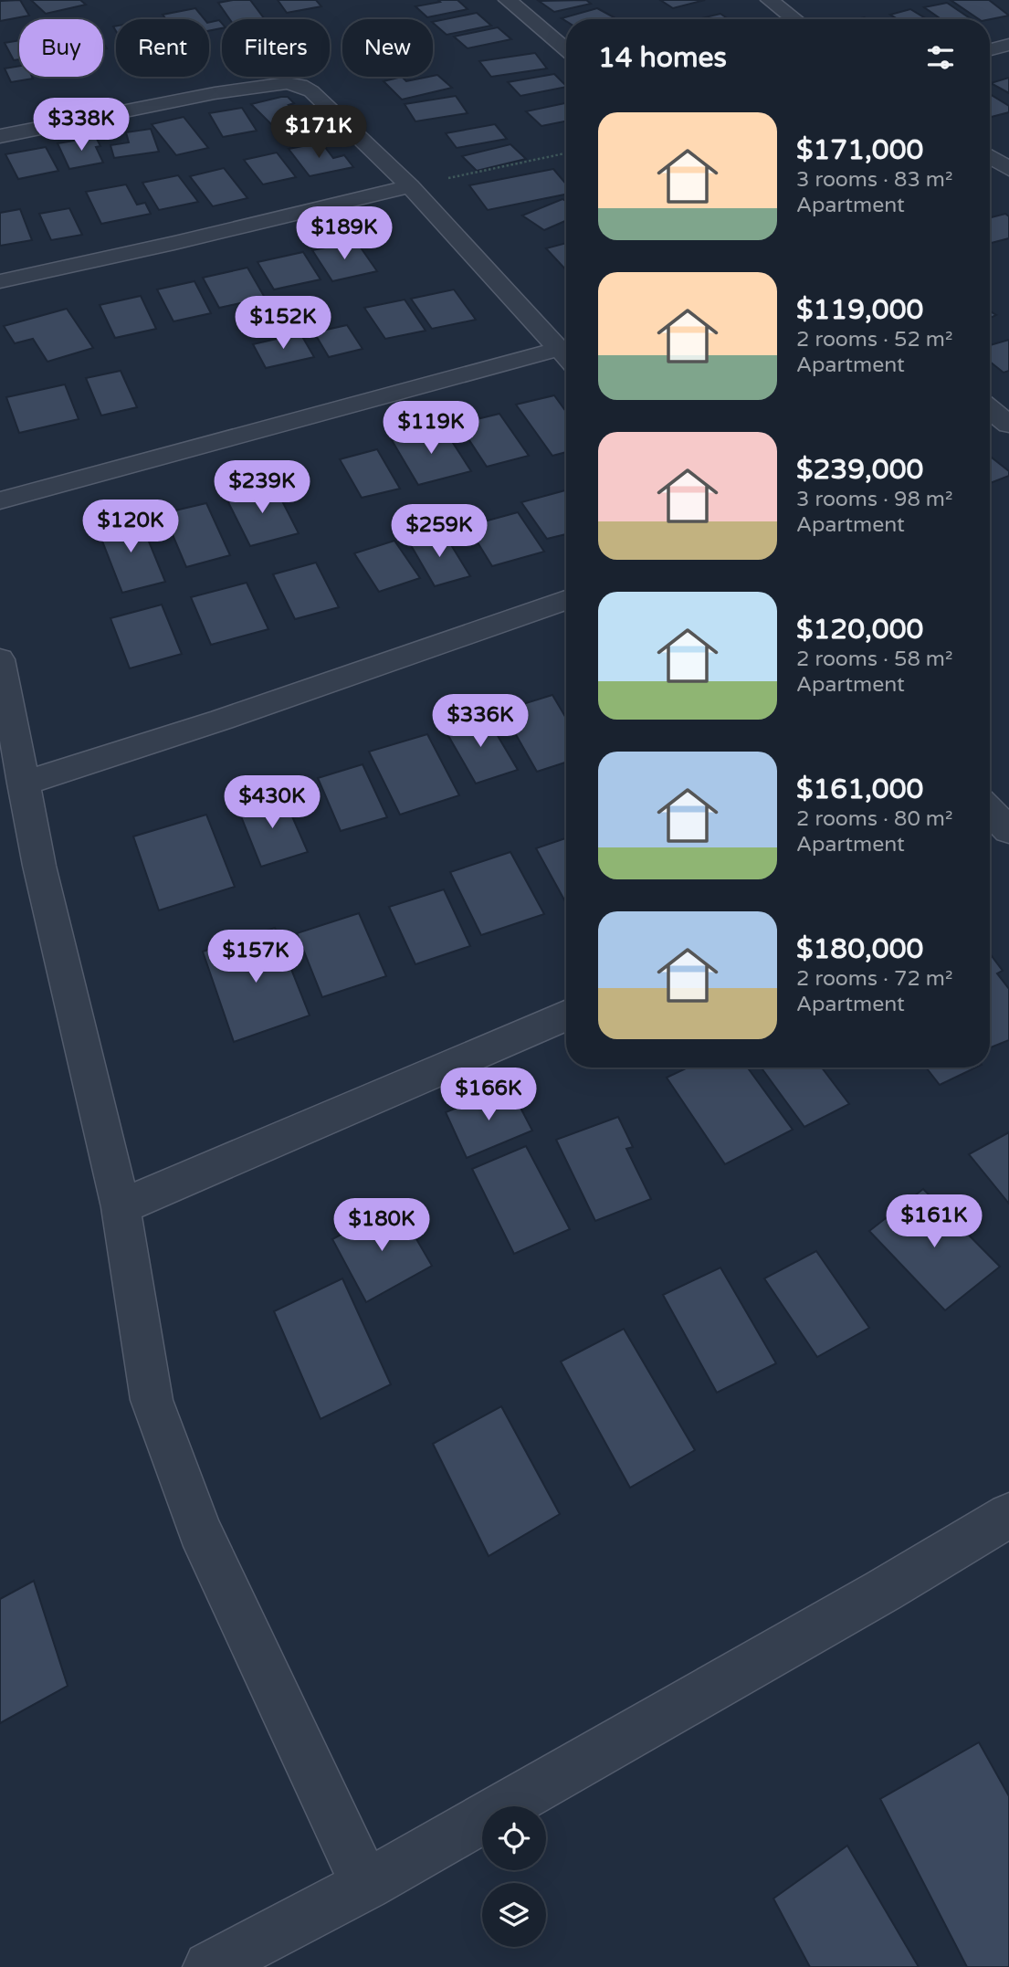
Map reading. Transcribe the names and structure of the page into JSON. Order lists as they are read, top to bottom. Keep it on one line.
{"page":{"chip":["Buy","Rent","Filters","New"],"heading":"14 homes","list":[{"name":"$171,000","note":"3 rooms · 83 m² · Apartment"},{"name":"$119,000","note":"2 rooms · 52 m² · Apartment"},{"name":"$239,000","note":"3 rooms · 98 m² · Apartment"},{"name":"$120,000","note":"2 rooms · 58 m² · Apartment"},{"name":"$161,000","note":"2 rooms · 80 m² · Apartment"},{"name":"$180,000","note":"2 rooms · 72 m² · Apartment"}],"price":["$338K","$171K","$189K","$152K","$119K","$239K","$120K","$259K","$336K","$430K","$157K","$166K","$161K","$180K"]}}
